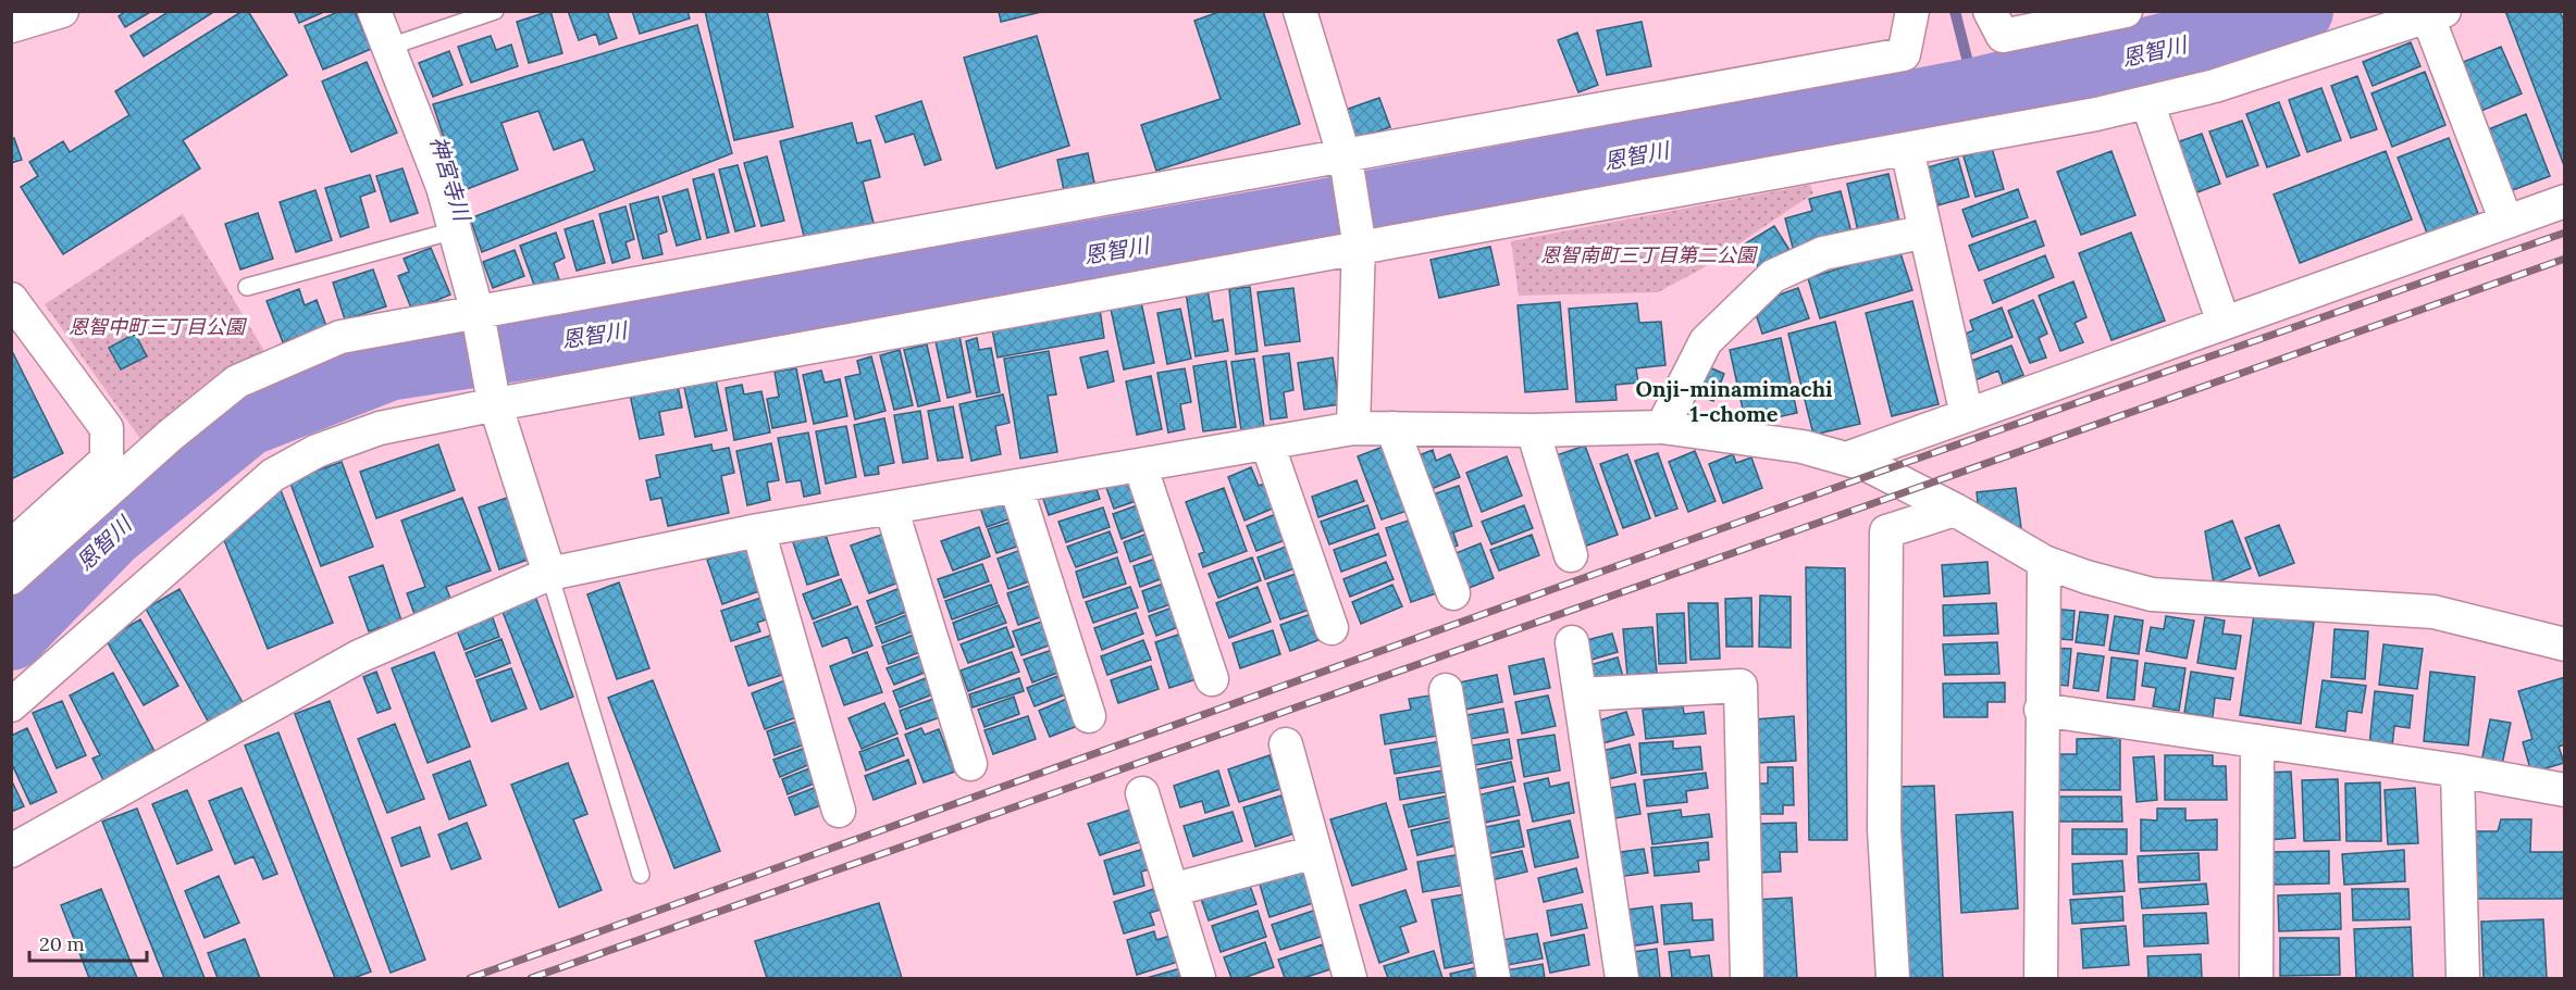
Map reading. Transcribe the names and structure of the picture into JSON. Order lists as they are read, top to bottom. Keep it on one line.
{"districts":["Onji-minamimachi 1-chome"],"water":["恩智川","神宮寺川"],"parks":["恩智南町三丁目第二公園","恩智中町三丁目公園"],"scale_bar":"20 m"}
